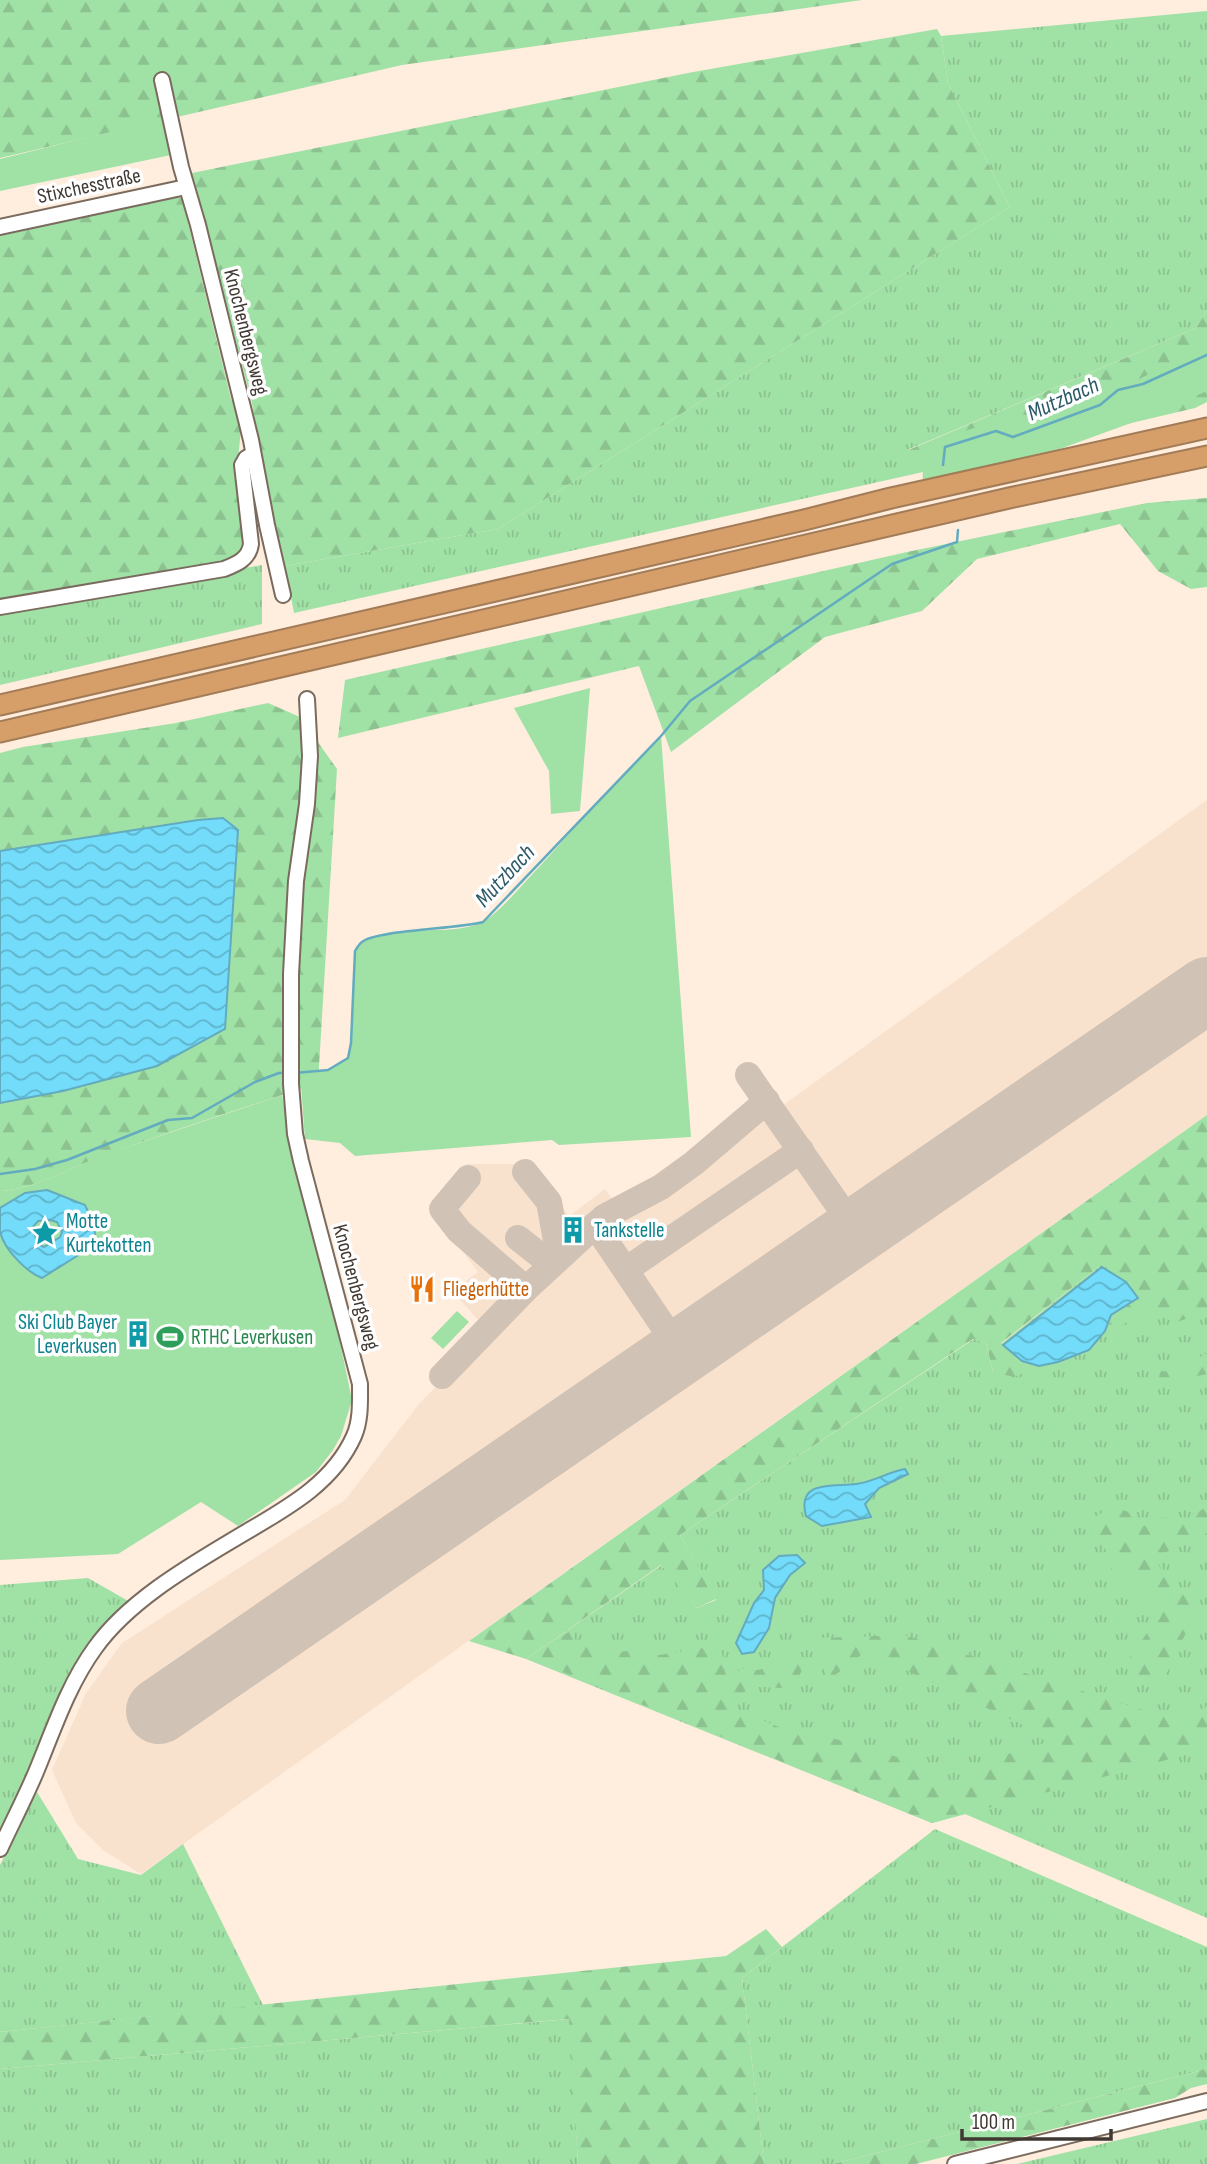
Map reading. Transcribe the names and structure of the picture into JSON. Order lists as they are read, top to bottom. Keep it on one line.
{"streets":{"street":["Stixchesstraße","Knochenbergsweg"]},"crossings":[["Stixchesstraße","Knochenbergsweg"]],"water":["Mutzbach"],"places":{"building":["Tankstelle","Ski Club Bayer Leverkusen"],"place":["Motte Kurtekotten"],"restaurant":["Fliegerhütte"],"sports":["RTHC Leverkusen"]},"scale_bar":"100 m"}
